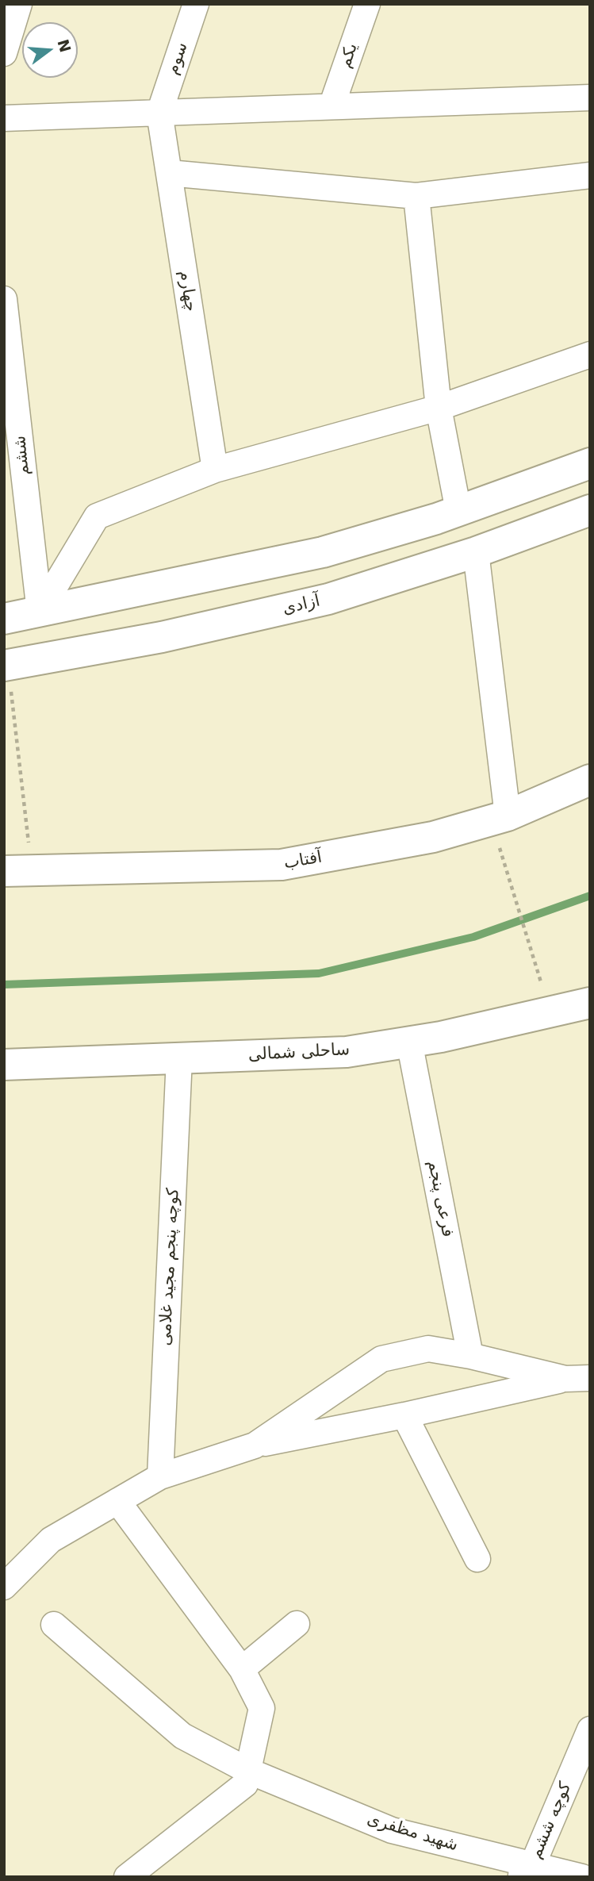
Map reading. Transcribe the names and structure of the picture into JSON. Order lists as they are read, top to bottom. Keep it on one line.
{"streets":{"main road":["آزادی","آفتاب","ساحلی شمالی"],"street":["یکم","سوم","چهارم","ششم","فرعی پنجم","کوچه پنجم مجید غلامی","کوچه ششم","شهید مظفری"]},"crossings":[["سوم","چهارم"],["ساحلی شمالی","فرعی پنجم"],["ساحلی شمالی","کوچه پنجم مجید غلامی"],["کوچه ششم","شهید مظفری"]],"north":"right"}
